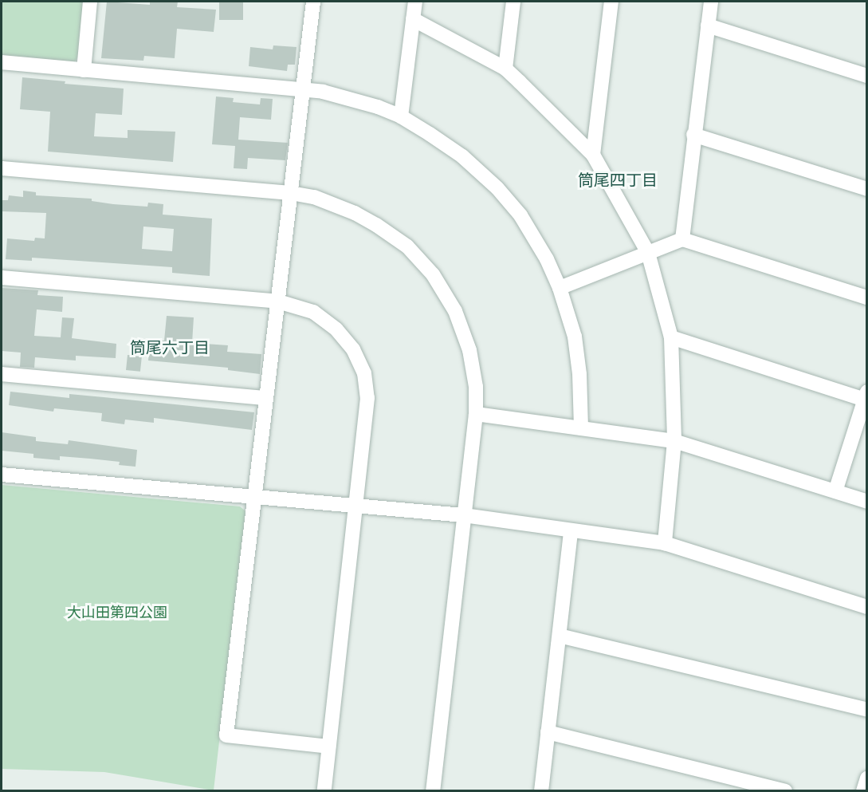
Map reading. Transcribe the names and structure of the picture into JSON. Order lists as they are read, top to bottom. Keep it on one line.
{"districts":["筒尾四丁目","筒尾六丁目"],"parks":["大山田第四公園"]}
